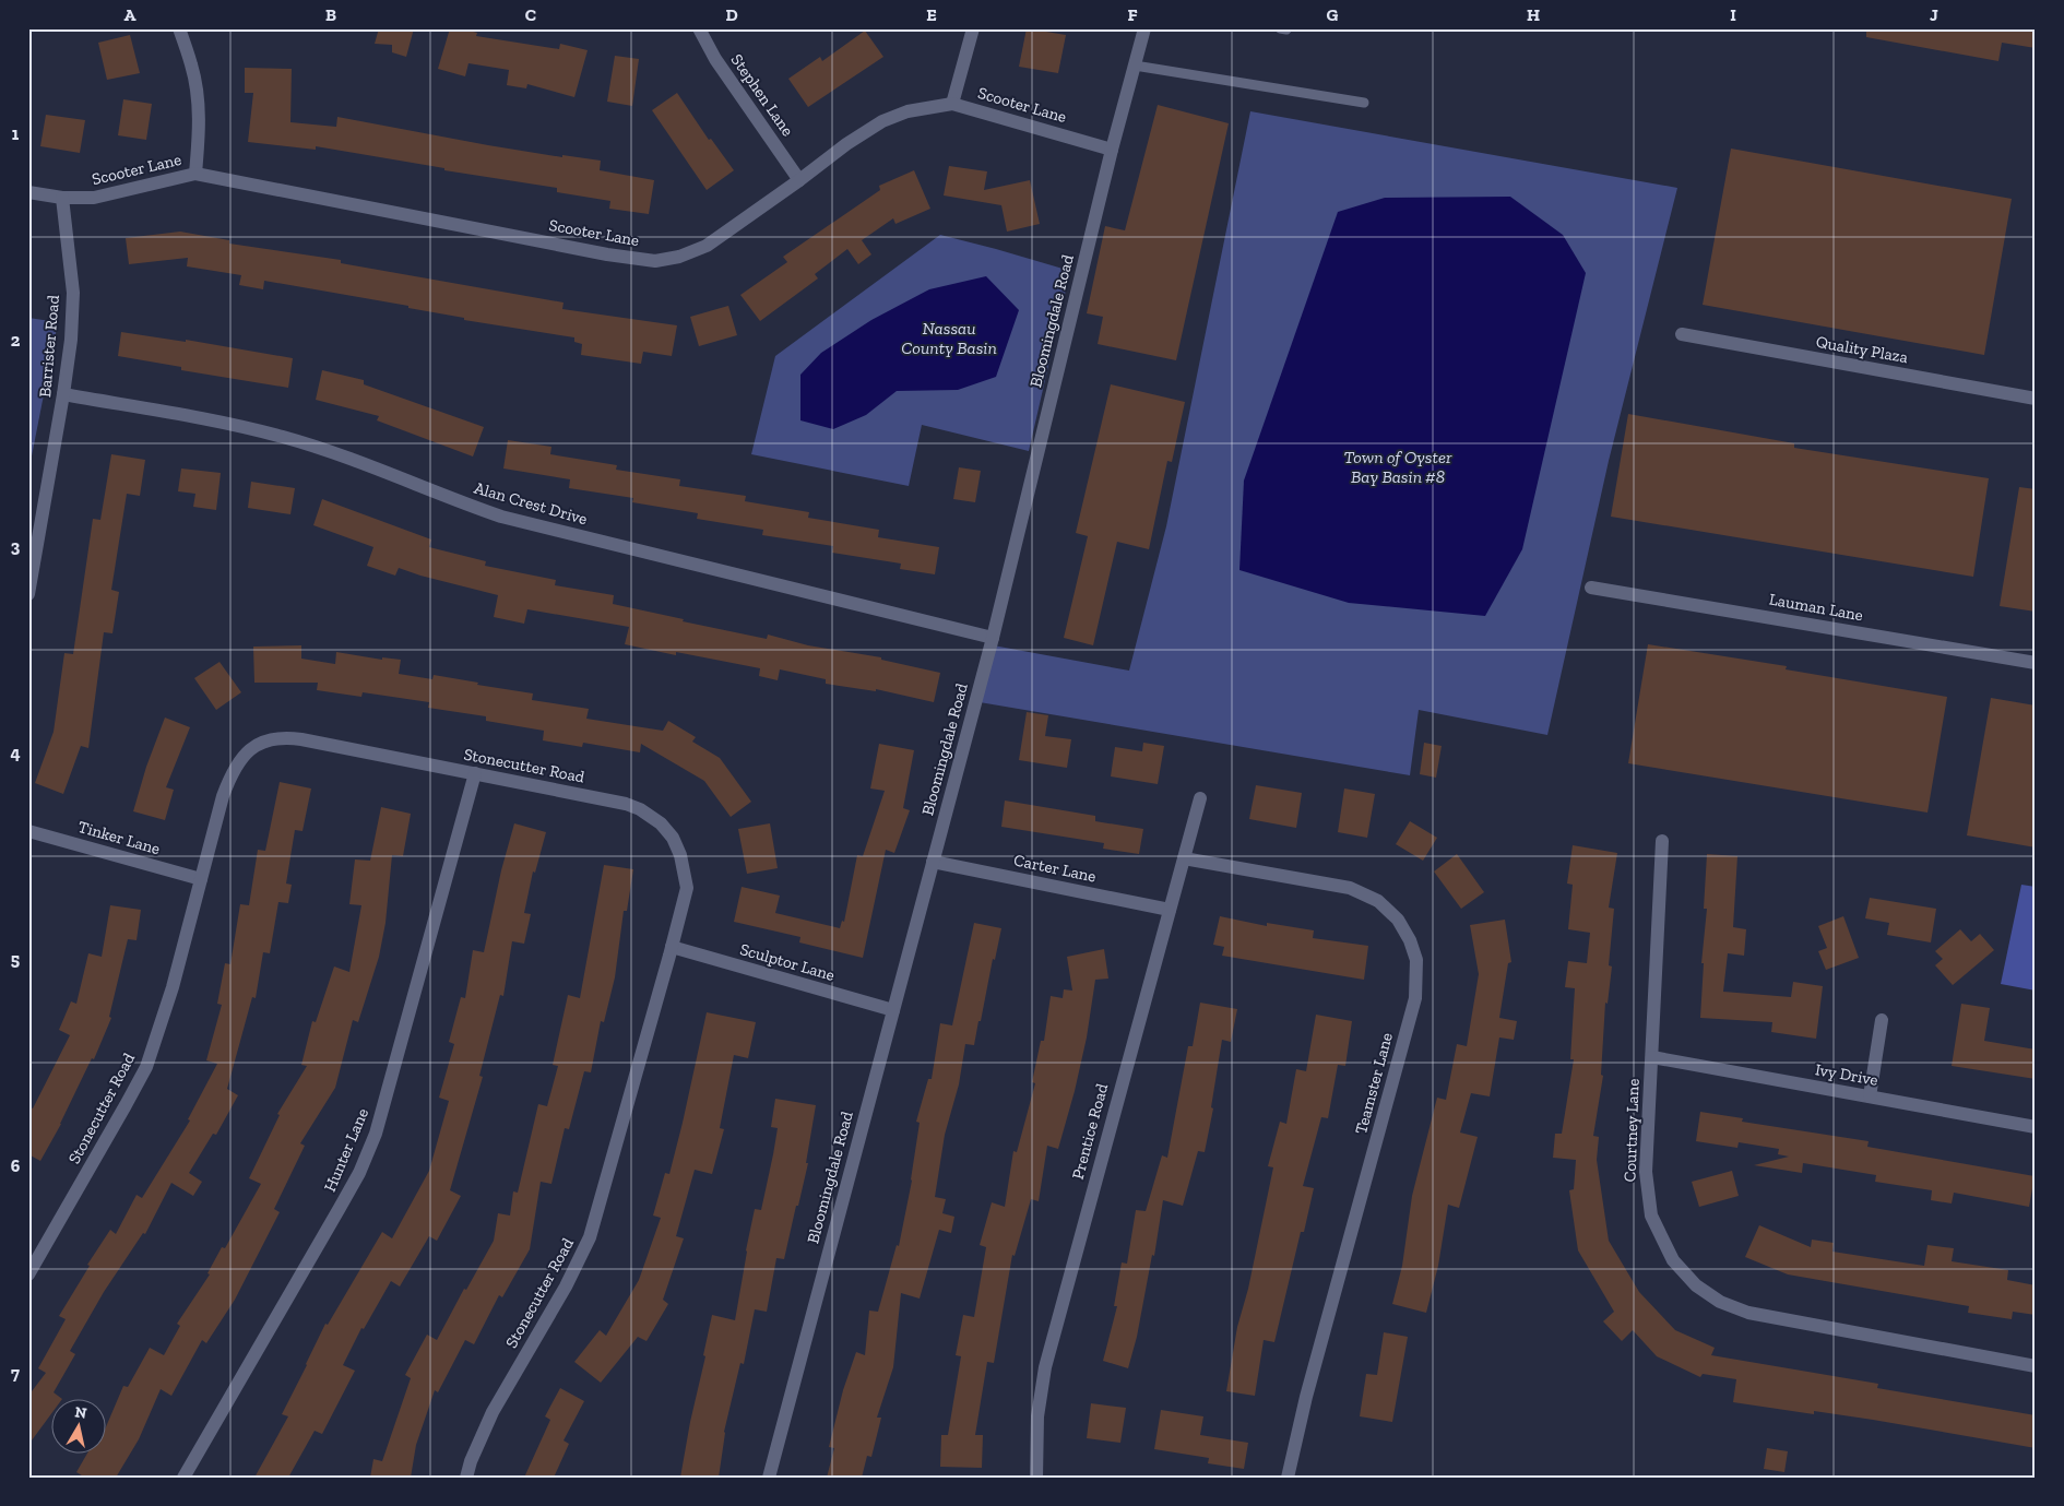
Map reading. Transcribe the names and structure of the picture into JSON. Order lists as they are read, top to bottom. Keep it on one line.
{"streets":{"street":["Stephen Lane","Scooter Lane","Bloomingdale Road","Barrister Road","Quality Plaza","Alan Crest Drive","Lauman Lane","Stonecutter Road","Tinker Lane","Carter Lane","Sculptor Lane","Ivy Drive","Teamster Lane","Courtney Lane","Prentice Road","Hunter Lane"]},"crossings":[["Stephen Lane","Scooter Lane"],["Scooter Lane","Bloomingdale Road"],["Scooter Lane","Barrister Road"],["Bloomingdale Road","Alan Crest Drive"],["Bloomingdale Road","Carter Lane"],["Bloomingdale Road","Sculptor Lane"],["Barrister Road","Alan Crest Drive"],["Stonecutter Road","Tinker Lane"],["Stonecutter Road","Sculptor Lane"],["Stonecutter Road","Hunter Lane"],["Carter Lane","Prentice Road"],["Ivy Drive","Courtney Lane"],["Teamster Lane","Prentice Road"]],"water":["Nassau County Basin","Town of Oyster Bay Basin #8"],"north":"top","grid":{"columns":["A","B","C","D","E","F","G","H","I","J"],"rows":["1","2","3","4","5","6","7"]}}
